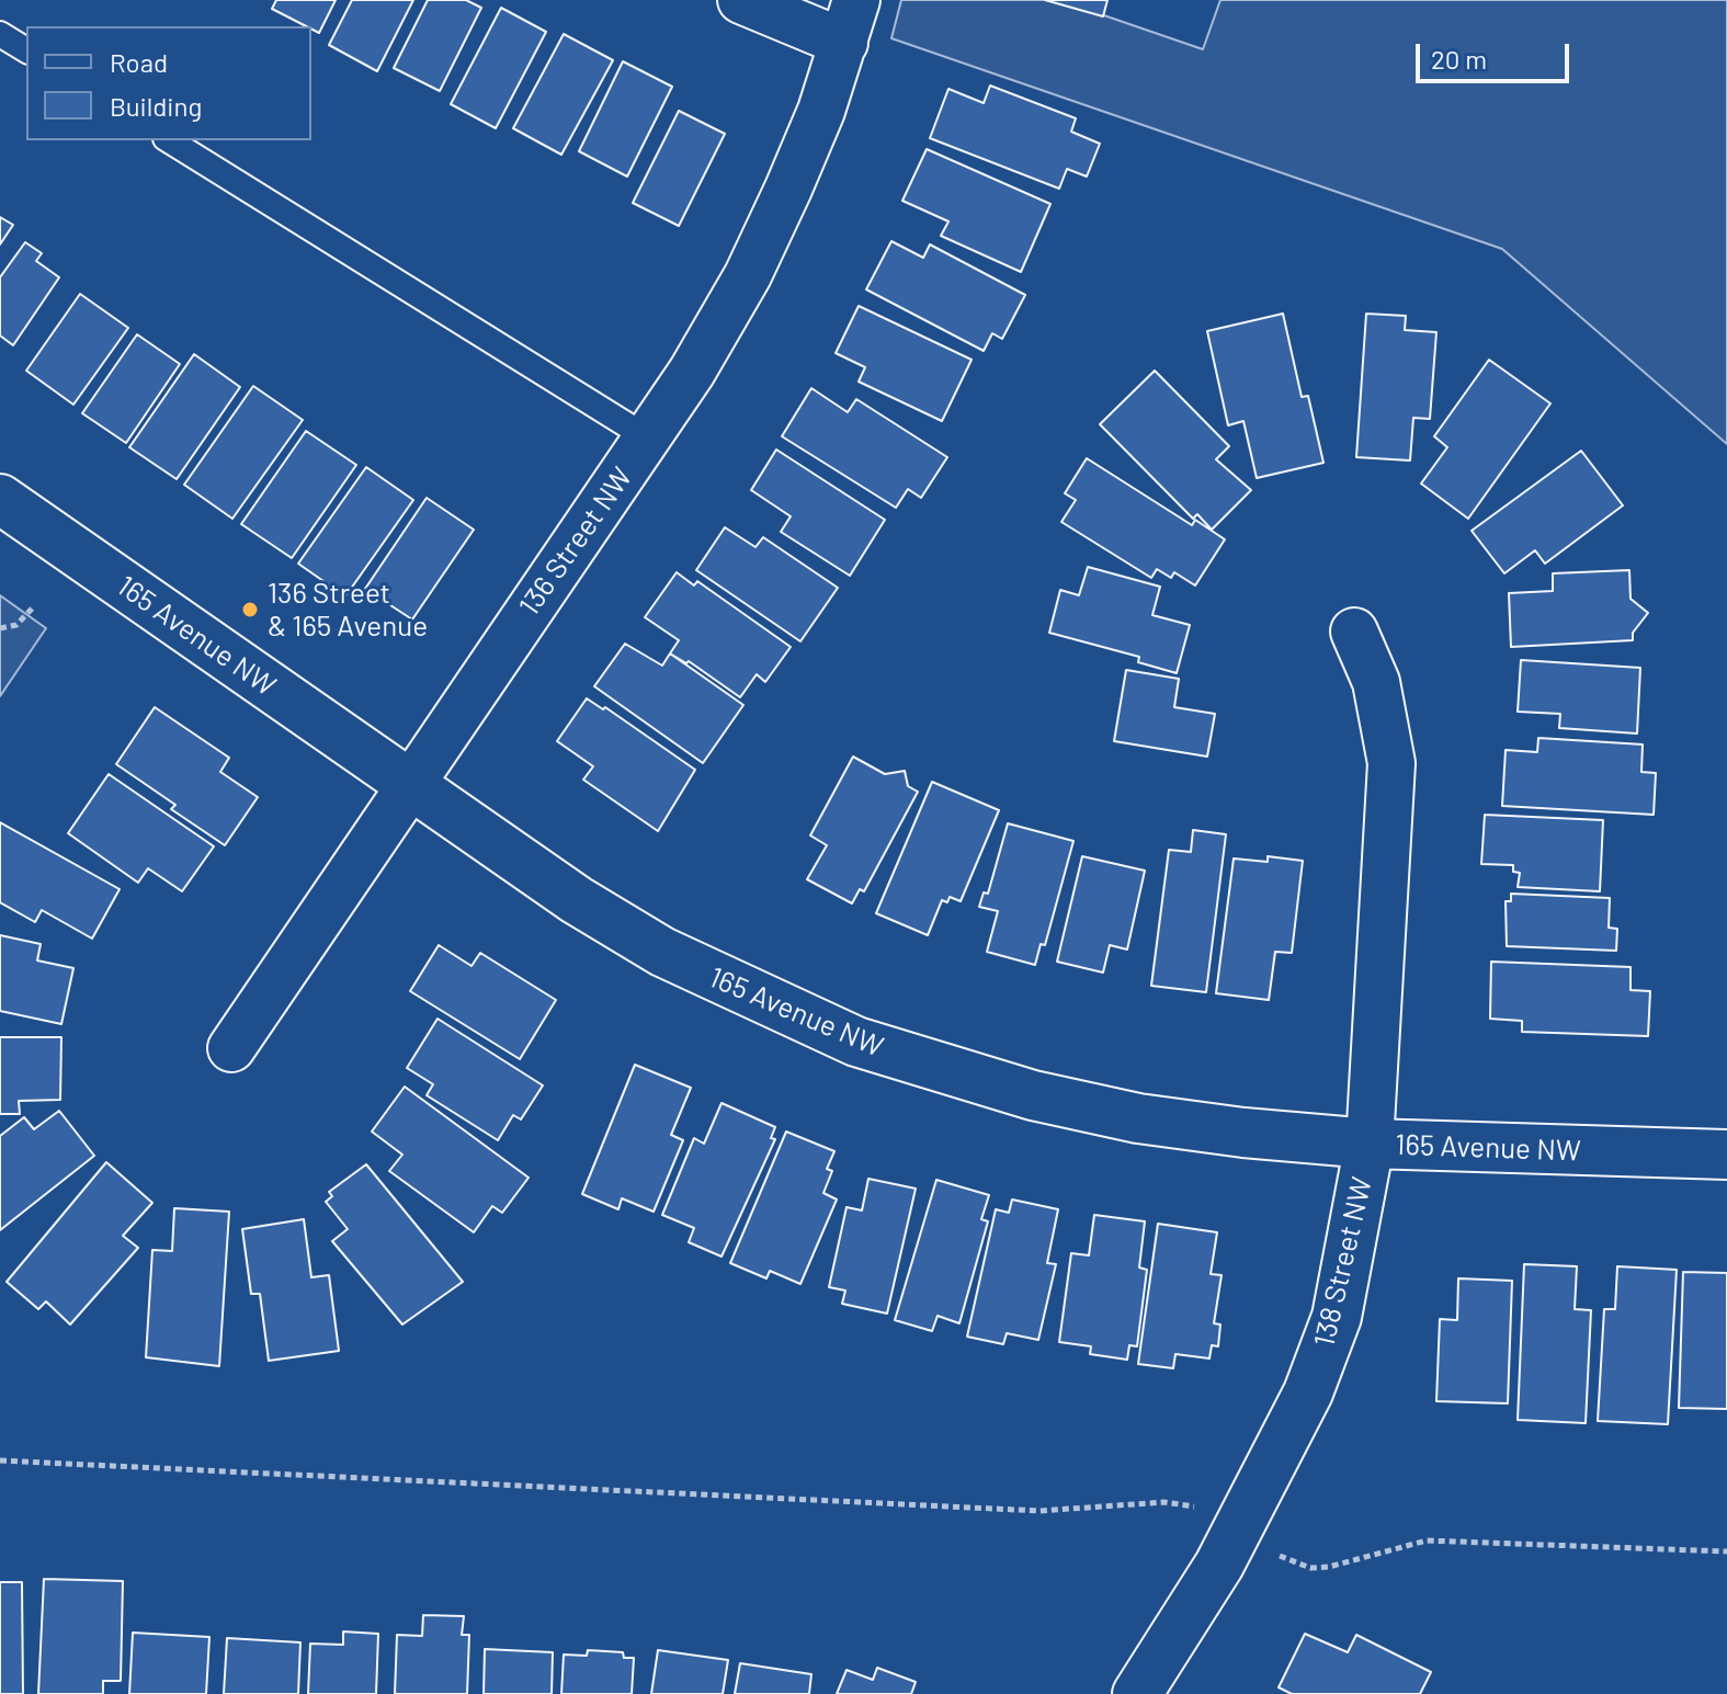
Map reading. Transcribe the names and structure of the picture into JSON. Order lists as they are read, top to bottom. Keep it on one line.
{"streets":{"street":["136 Street NW","165 Avenue NW","138 Street NW"]},"crossings":[["136 Street NW","165 Avenue NW"],["165 Avenue NW","138 Street NW"]],"places":["136 Street & 165 Avenue"],"legend":["Road","Building"],"scale_bar":"20 m"}
